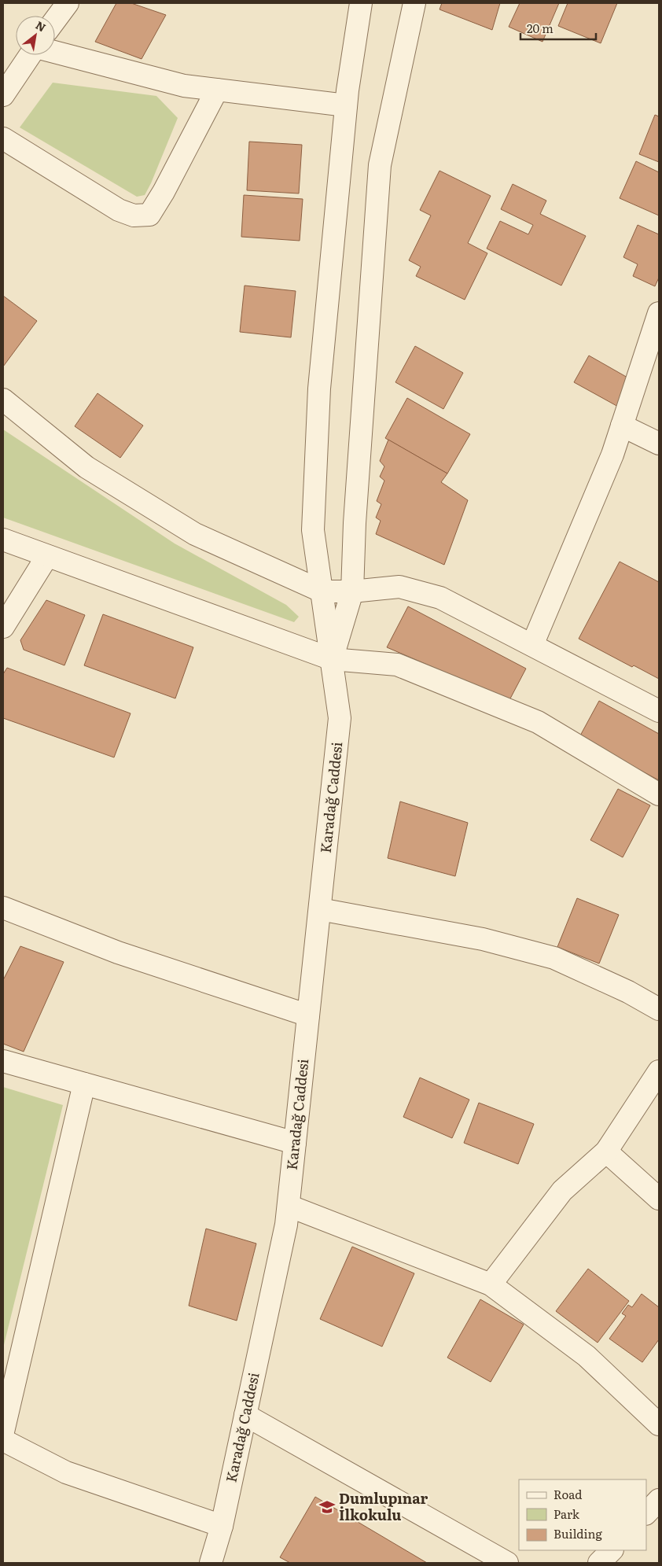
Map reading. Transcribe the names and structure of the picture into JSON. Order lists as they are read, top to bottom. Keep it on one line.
{"streets":{"street":["Karadağ Caddesi"]},"places":{"school or university":["Dumlupınar İlkokulu"]},"legend":["Road","Park","Building"],"scale_bar":"20 m","north":"top right"}
